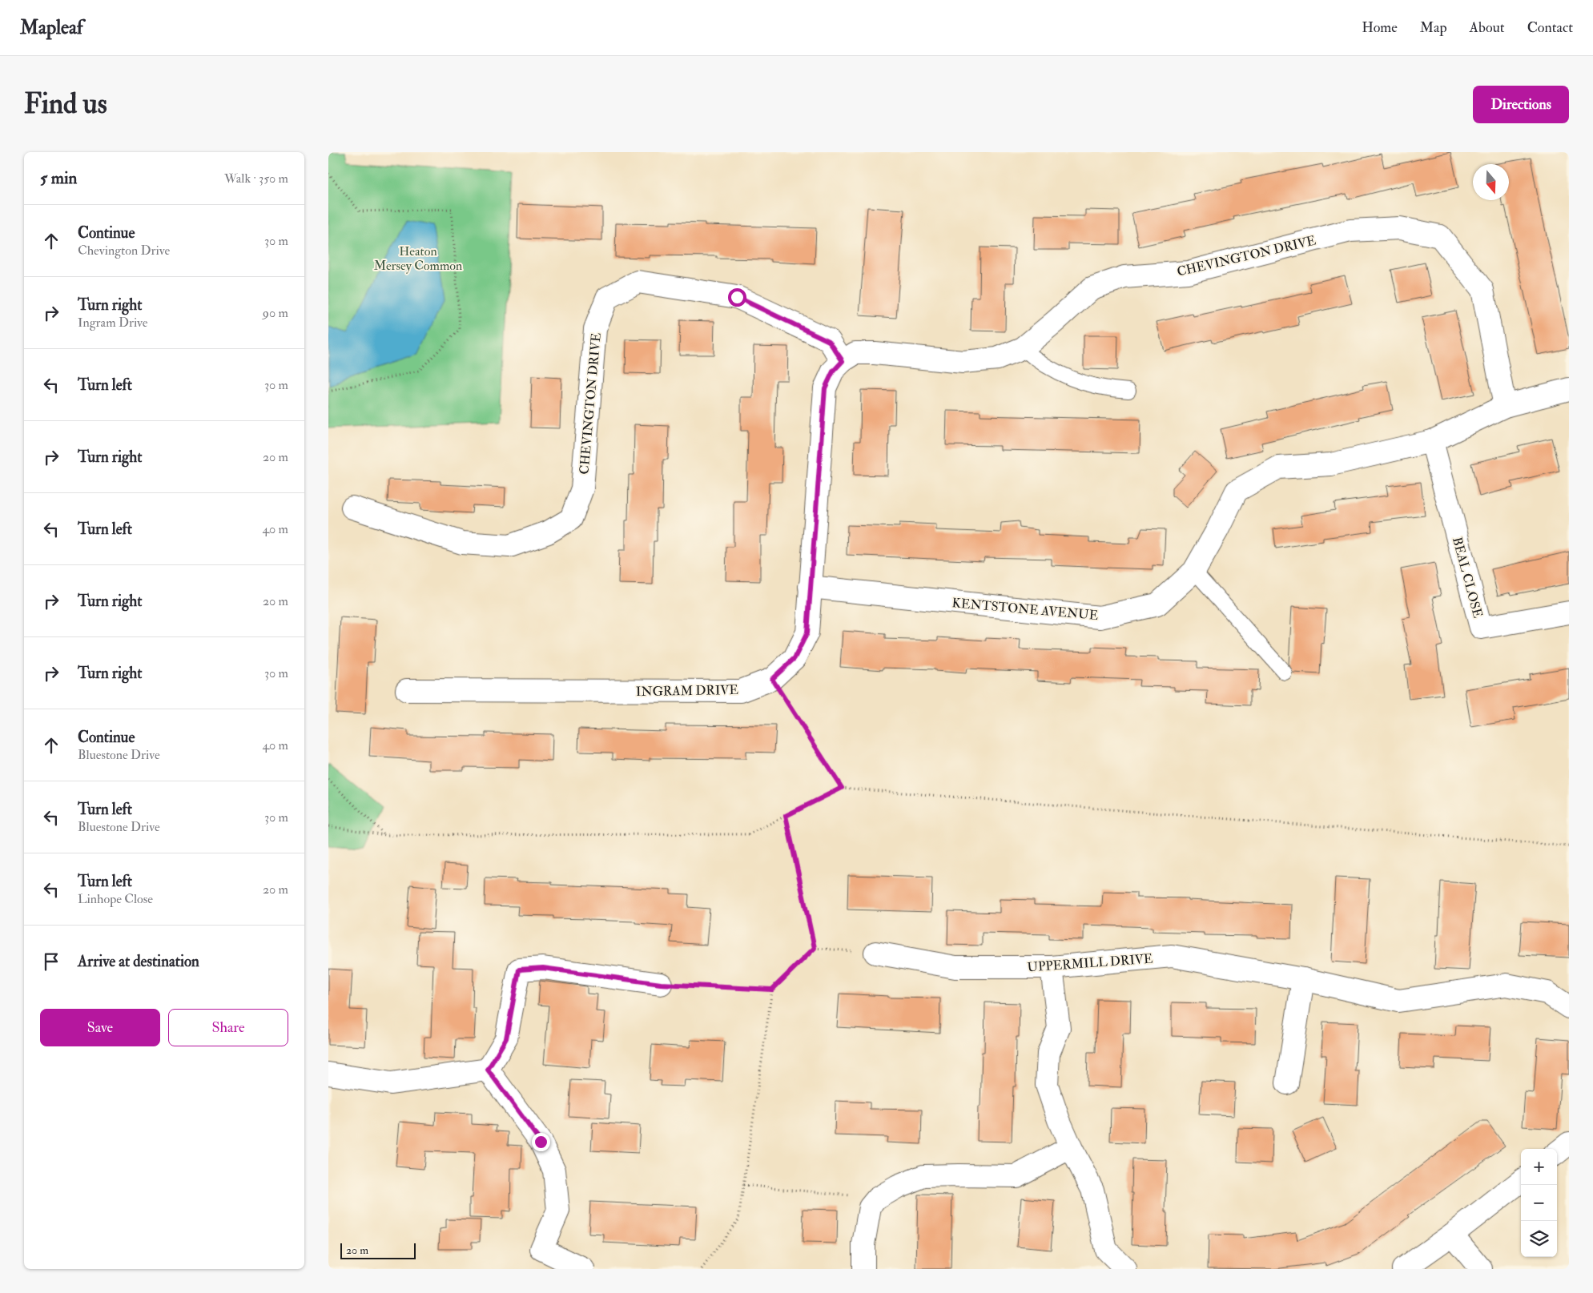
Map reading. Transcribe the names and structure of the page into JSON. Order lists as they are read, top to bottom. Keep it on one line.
{"streets":{"street":["CHEVINGTON DRIVE","BEAL CLOSE","KENTSTONE AVENUE","INGRAM DRIVE","UPPERMILL DRIVE"]},"crossings":[["CHEVINGTON DRIVE","KENTSTONE AVENUE"],["CHEVINGTON DRIVE","INGRAM DRIVE"],["BEAL CLOSE","KENTSTONE AVENUE"],["KENTSTONE AVENUE","INGRAM DRIVE"]],"parks":["Heaton Mersey Common"],"scale_bar":"20 m","north":"bottom","page":{"header":"Mapleaf","nav":["Home","Map","About","Contact"],"buttons":["Directions",["Save","Share"]],"title":"Find us","heading":["5 min","Walk · 350 m"],"list":[["Continue","Chevington Drive","30 m"],["Turn right","Ingram Drive","90 m"],["Turn left","30 m"],["Turn right","20 m"],["Turn left","40 m"],["Turn right","20 m"],["Turn right","30 m"],["Continue","Bluestone Drive","40 m"],["Turn left","Bluestone Drive","30 m"],["Turn left","Linhope Close","20 m"],"Arrive at destination"],"map_buttons":["+","−"],"scale":"20 m"}}
